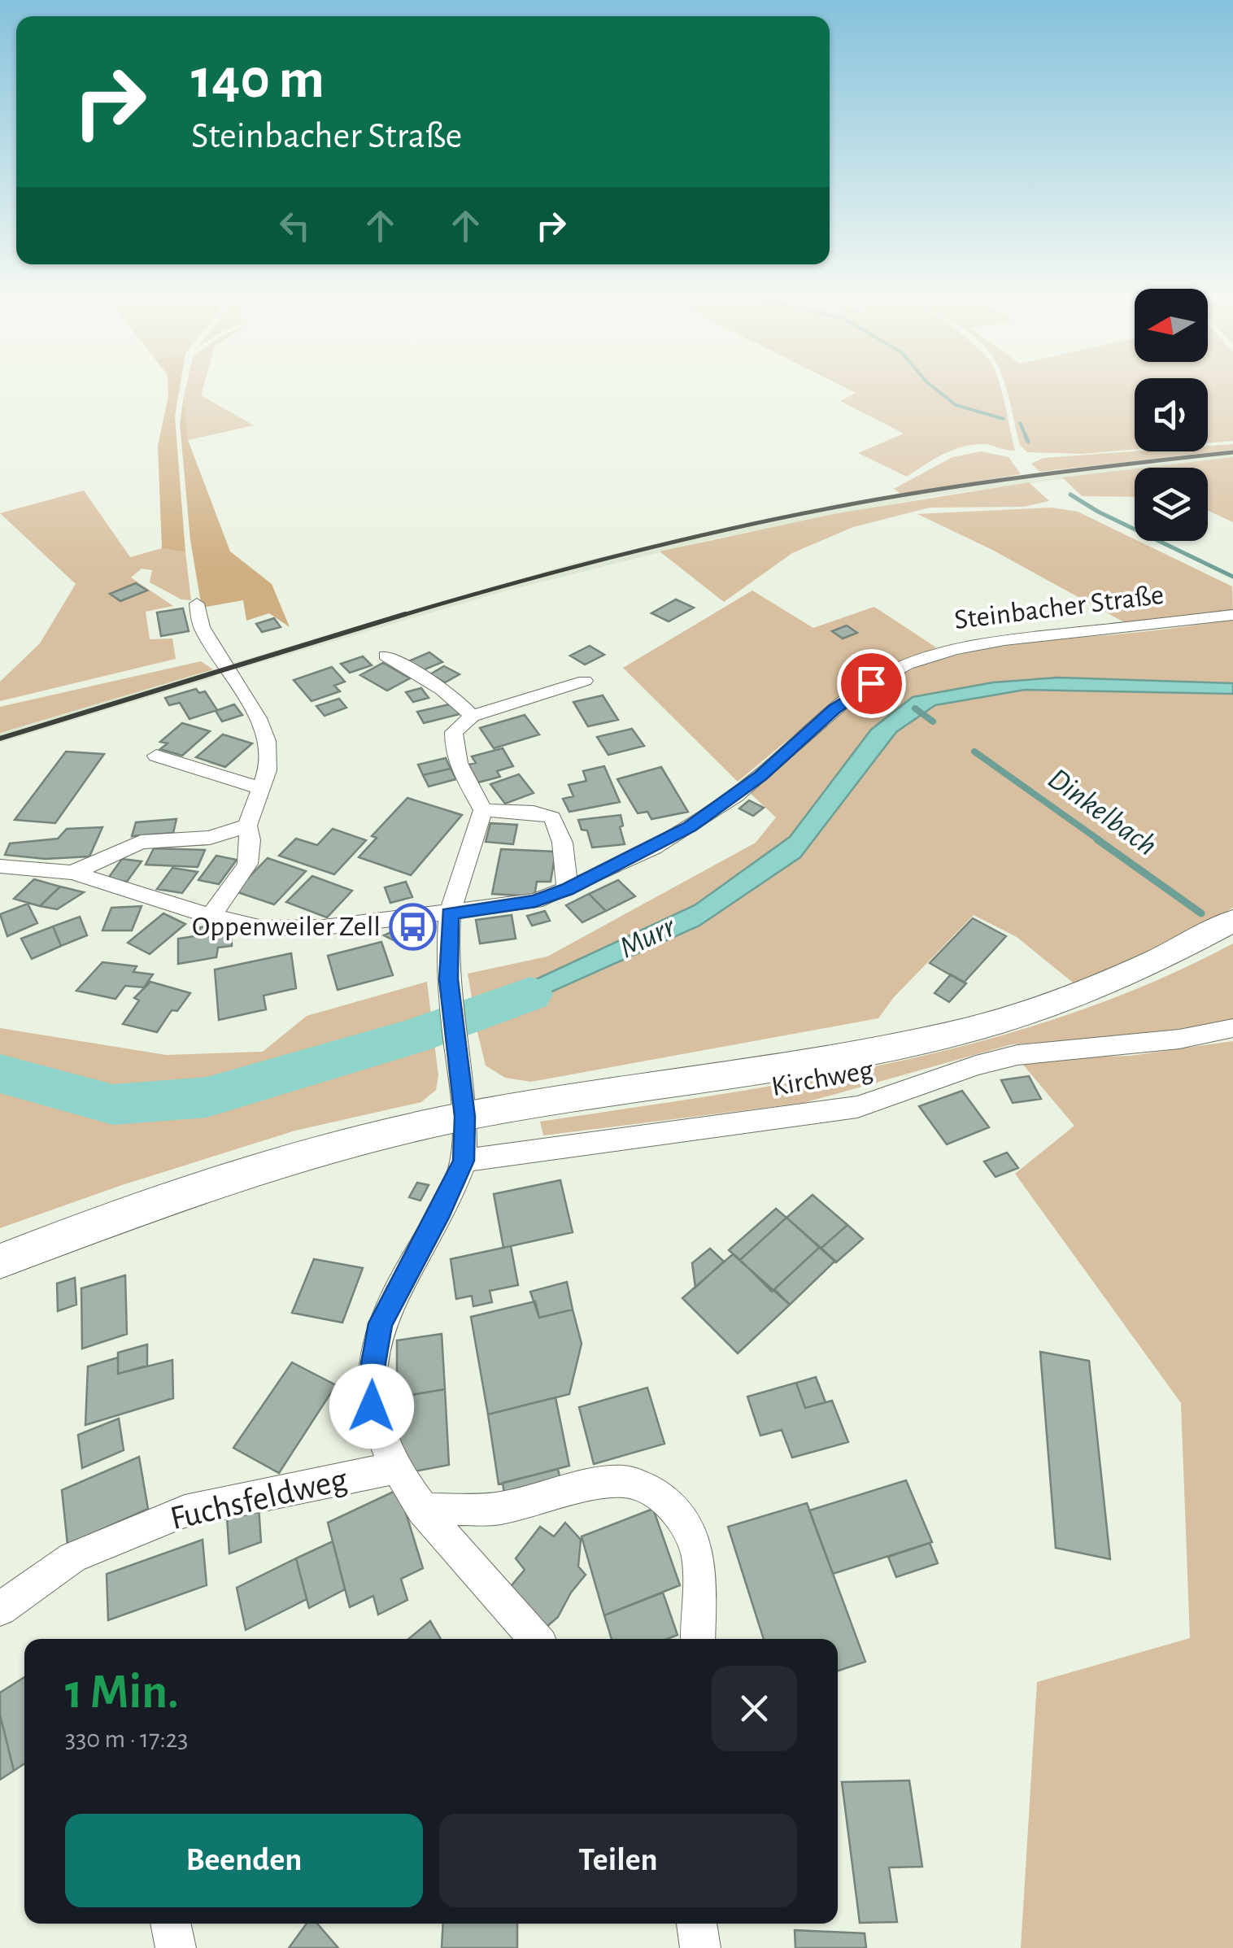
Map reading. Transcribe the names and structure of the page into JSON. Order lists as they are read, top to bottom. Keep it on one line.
{"streets":{"street":["Steinbacher Straße","Kirchweg","Fuchsfeldweg"]},"water":["Dinkelbach","Murr"],"places":{"bus stop":["Oppenweiler Zell"]},"north":"left","page":{"turn":["140 m","Steinbacher Straße"],"heading":["1 Min.","330 m · 17:23"],"buttons":["Beenden","Teilen"]}}
